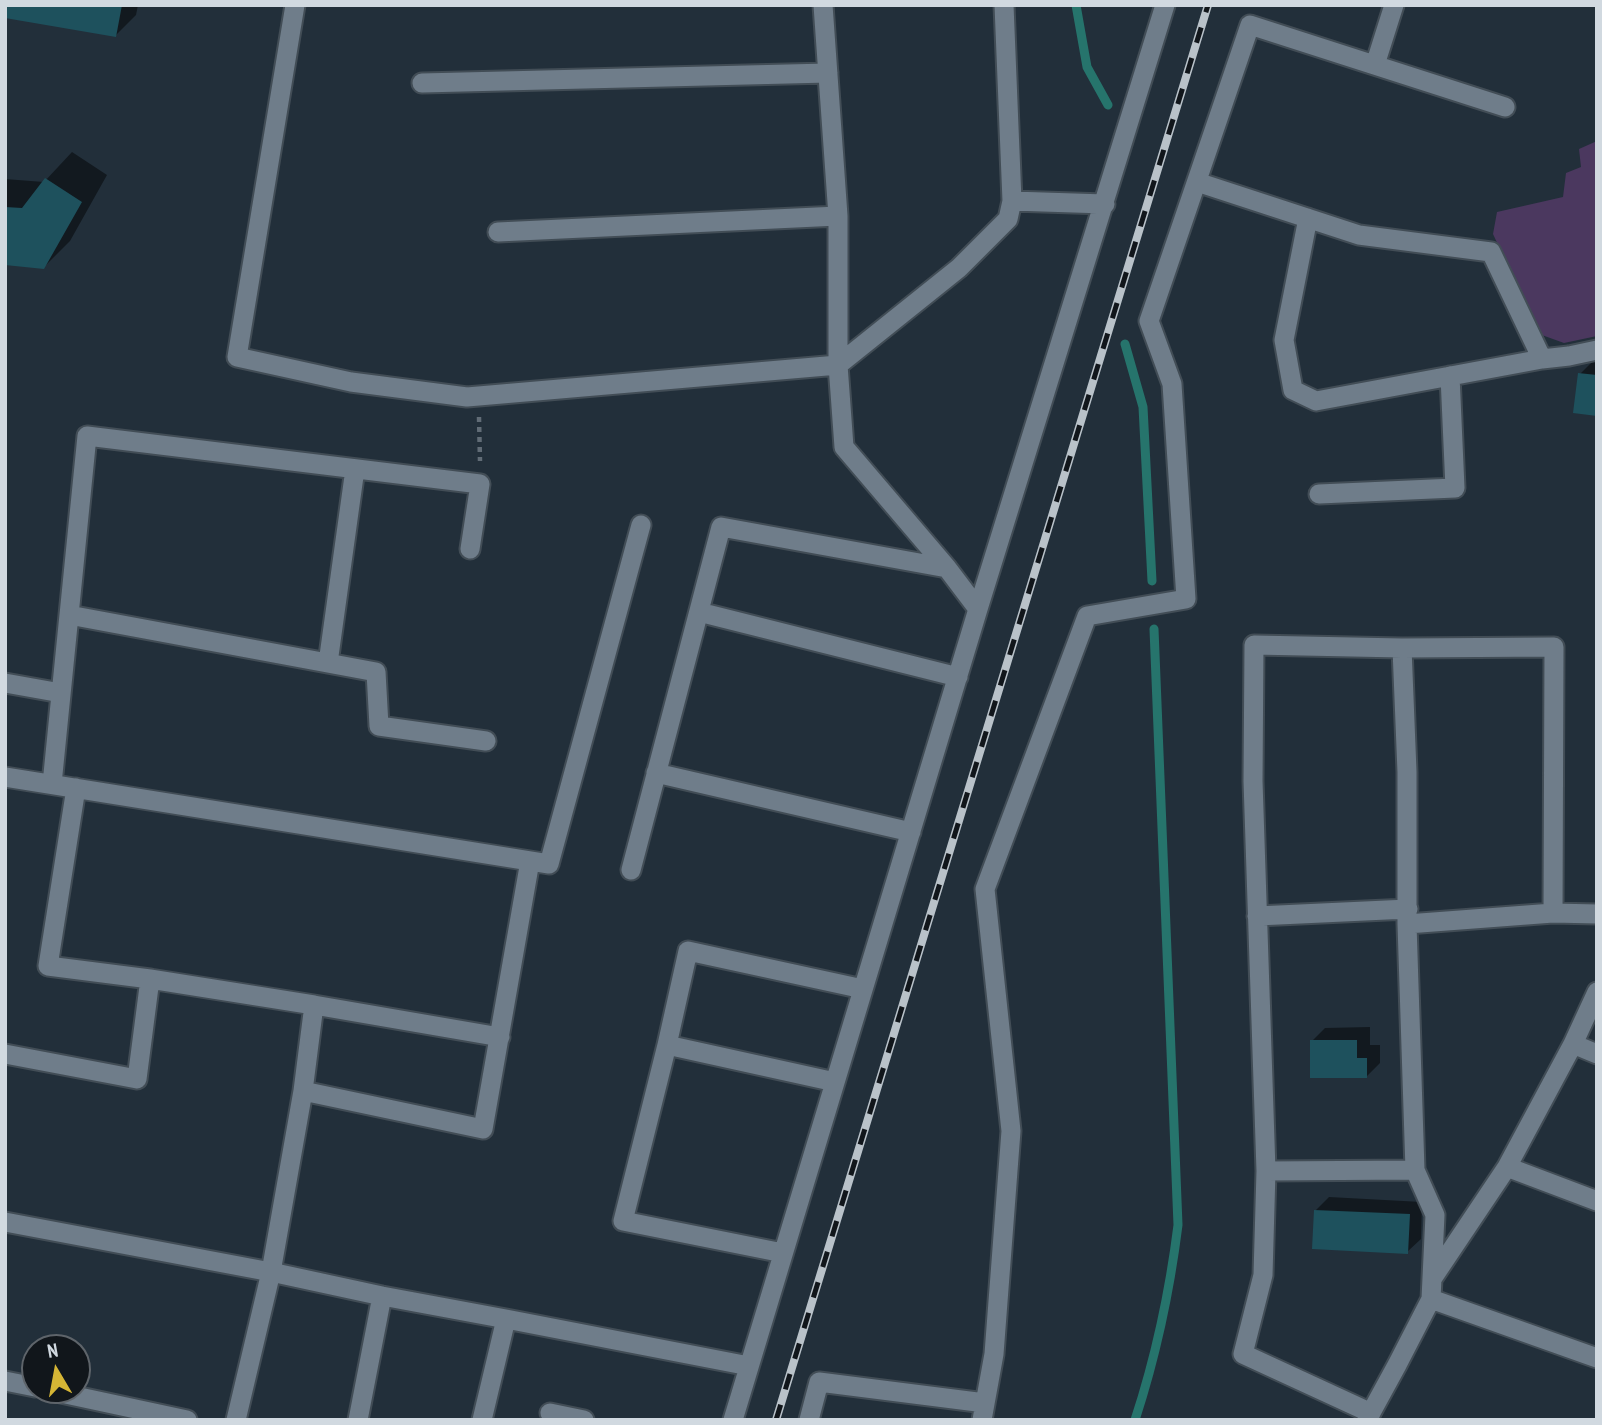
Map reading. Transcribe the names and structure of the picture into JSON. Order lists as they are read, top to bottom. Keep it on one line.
{"north":"top"}
